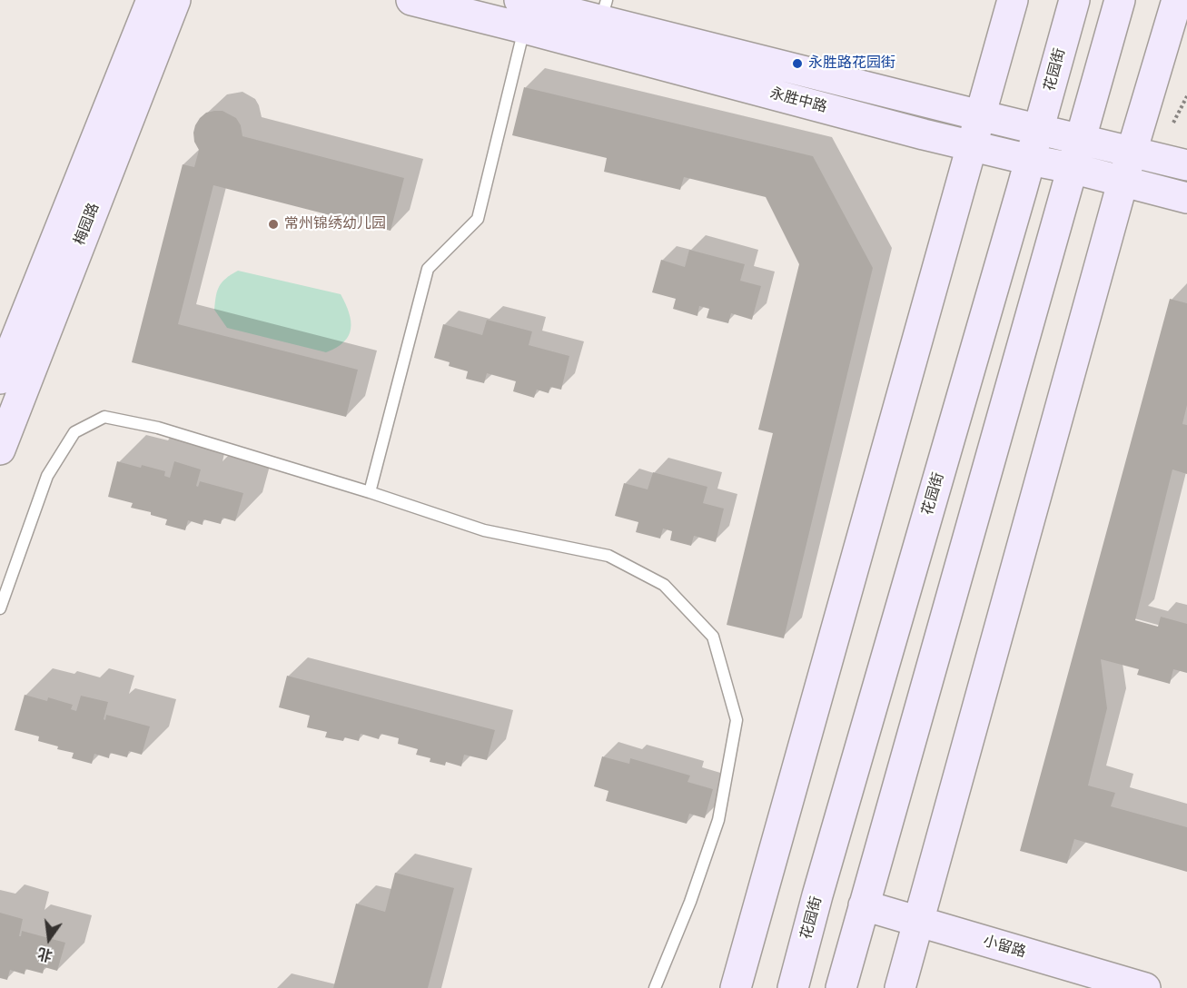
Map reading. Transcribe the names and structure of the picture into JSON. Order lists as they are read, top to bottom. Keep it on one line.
{"streets":{"street":["花园街","永胜中路","梅园路","小留路"]},"crossings":[["花园街","永胜中路"]],"places":["永胜路花园街","常州锦绣幼儿园"],"north":"bottom"}
